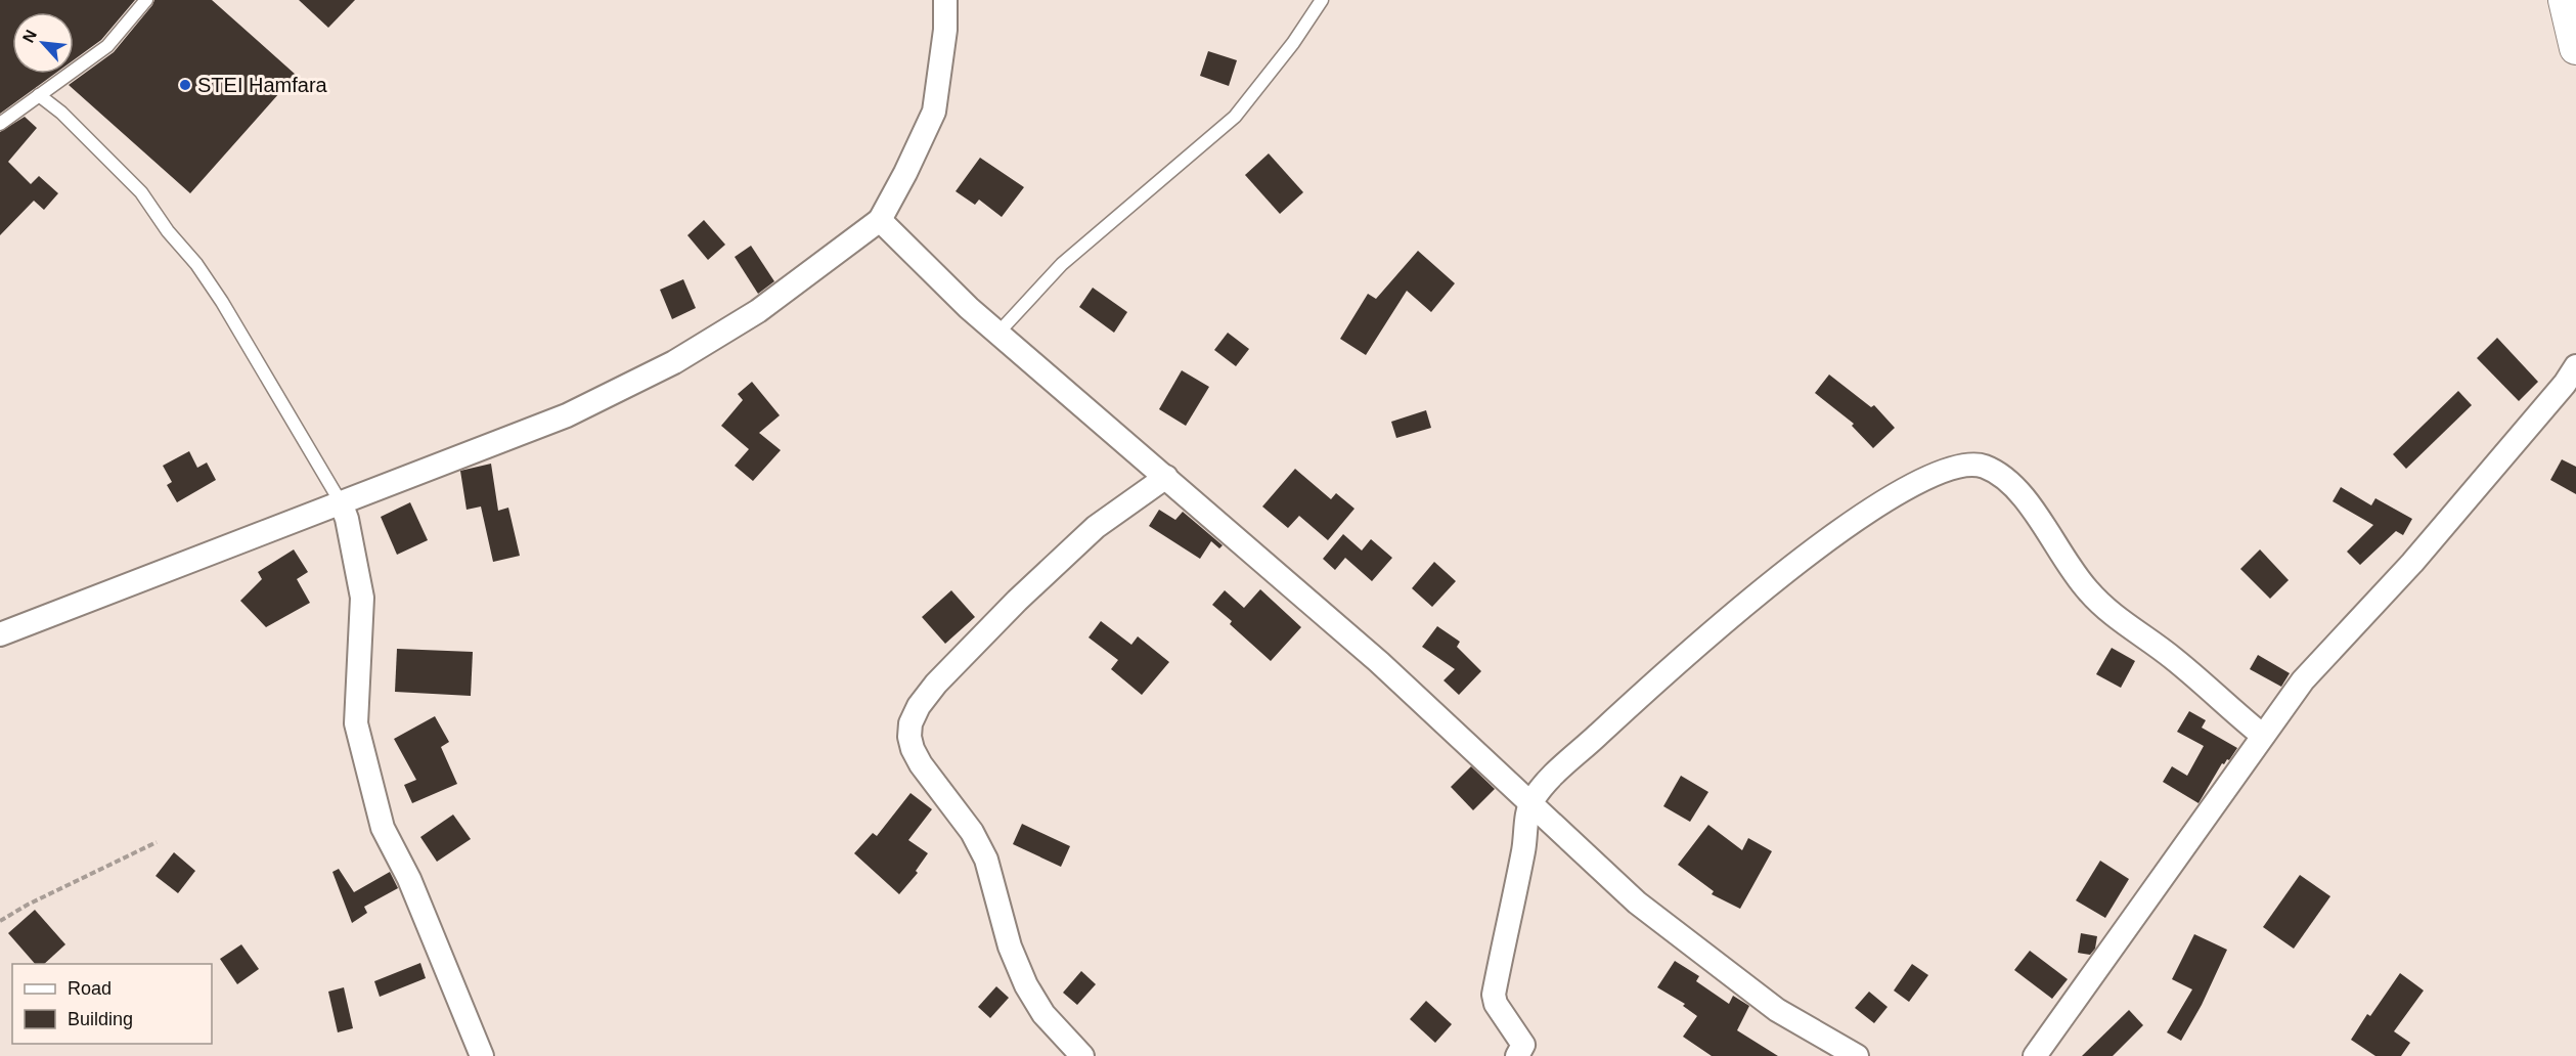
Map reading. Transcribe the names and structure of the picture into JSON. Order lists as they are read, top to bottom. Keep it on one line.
{"places":["STEI Hamfara"],"legend":["Road","Building"],"north":"top left"}
